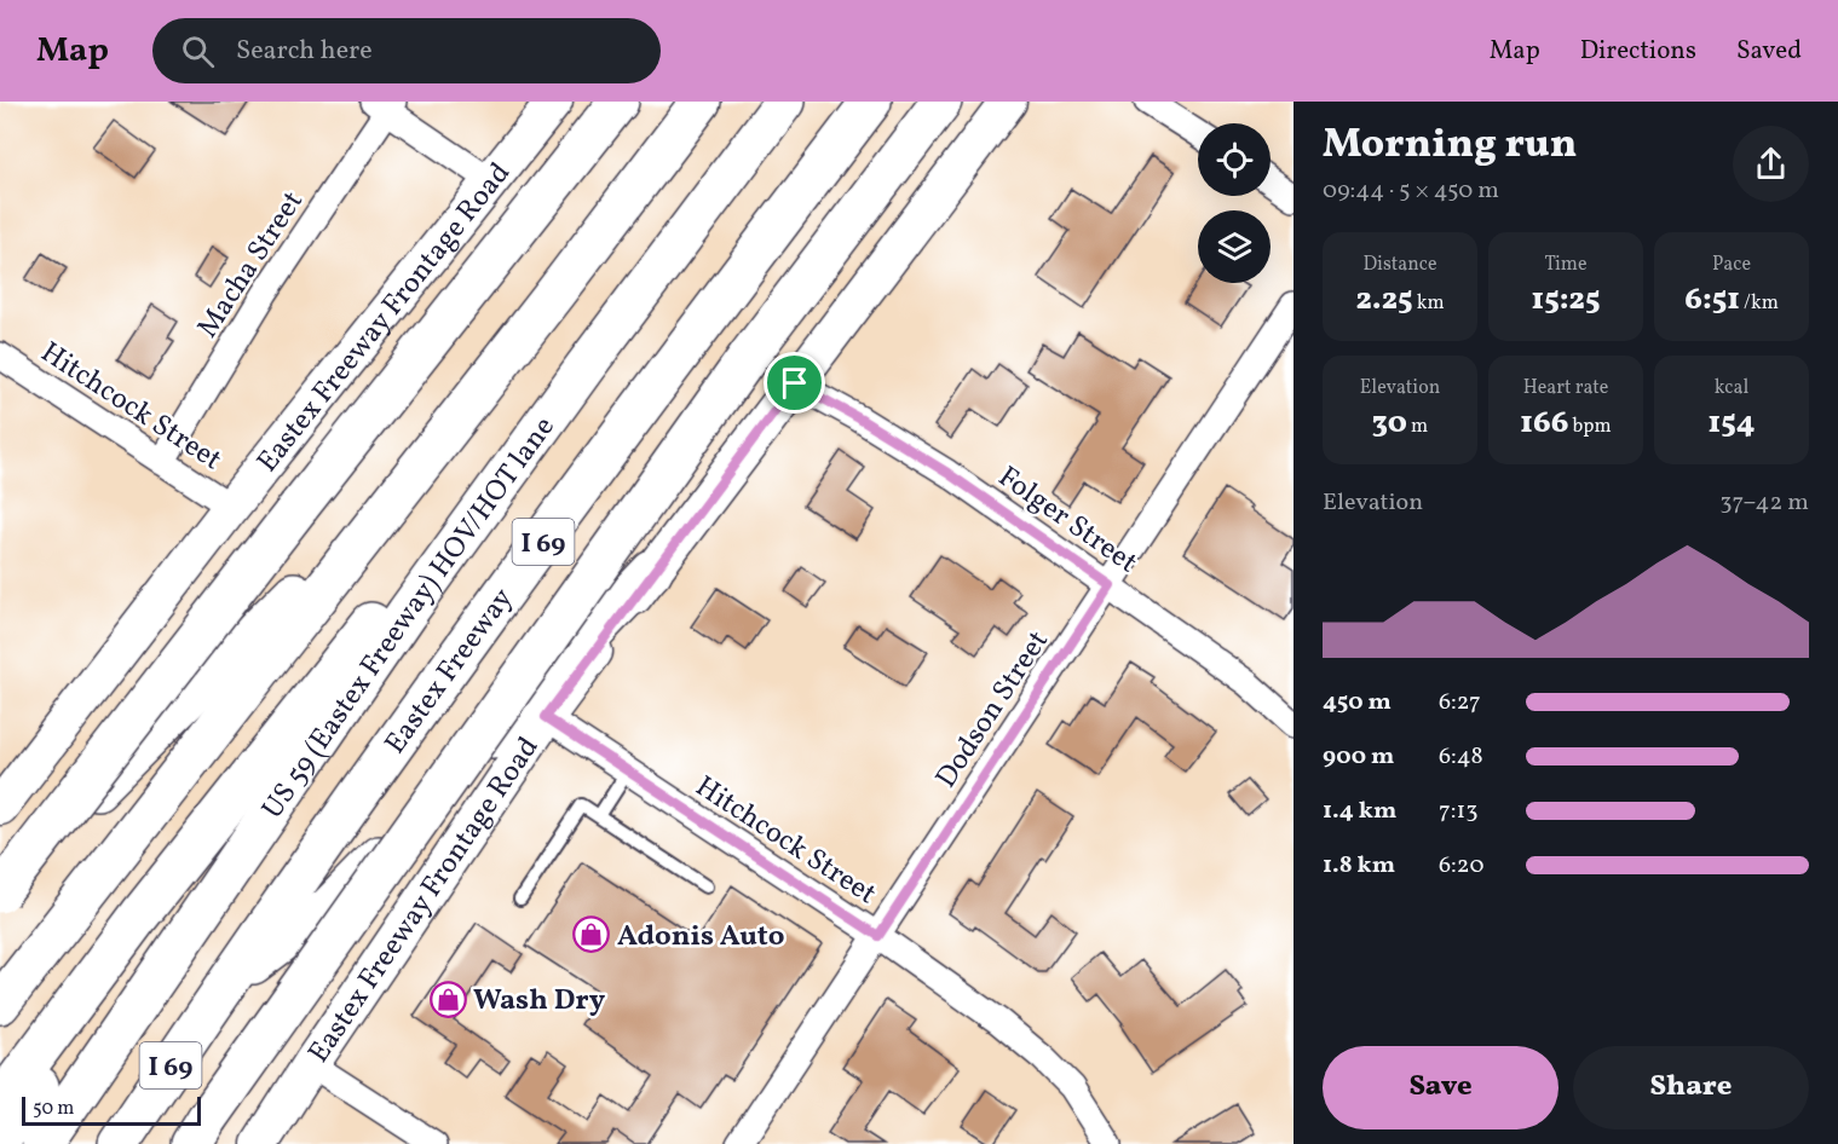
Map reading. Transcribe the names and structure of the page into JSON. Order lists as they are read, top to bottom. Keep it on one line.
{"streets":{"highway":["I 69","US 59 (Eastex Freeway) HOV/HOT lane","Eastex Freeway"],"main road":["Eastex Freeway Frontage Road"],"street":["Macha Street","Hitchcock Street","Folger Street","Dodson Street"]},"crossings":[["Macha Street","Hitchcock Street"],["Eastex Freeway Frontage Road","Hitchcock Street"],["Eastex Freeway Frontage Road","Folger Street"],["Hitchcock Street","Dodson Street"],["Folger Street","Dodson Street"]],"places":{"shop":["Adonis Auto","Wash Dry"]},"scale_bar":"50 m","page":{"header":"Map","search":"Search here","nav":["Map","Directions","Saved"],"heading":["Morning run","09:44 · 5 × 450 m"],"stats":[["Distance","2.25 km"],["Time","15:25"],["Pace","6:51 /km"],["Elevation","30 m"],["Heart rate","166 bpm"],["kcal","154"]],"chart":["Elevation","37–42 m"],"list":[{"name":"450 m","note":"6:27"},{"name":"900 m","note":"6:48"},{"name":"1.4 km","note":"7:13"},{"name":"1.8 km","note":"6:20"}],"buttons":["Save","Share"],"scale":"50 m"}}
